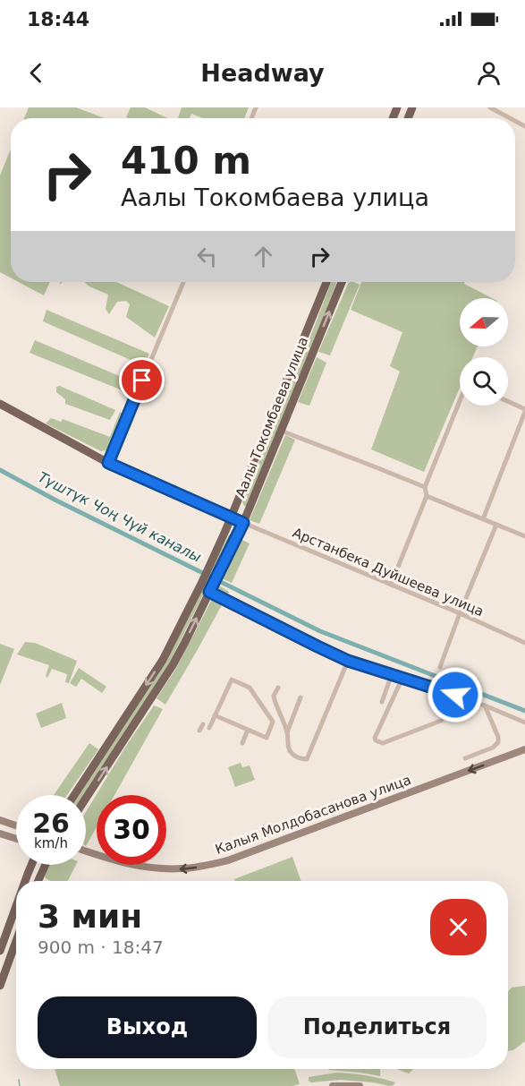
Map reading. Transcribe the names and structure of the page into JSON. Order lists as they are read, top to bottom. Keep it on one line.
{"streets":{"main road":["Аалы Токомбаева улица"],"street":["Арстанбека Дуйшеева улица","Калыя Молдобасанова улица"]},"crossings":[["Аалы Токомбаева улица","Арстанбека Дуйшеева улица"]],"one_way":["Калыя Молдобасанова улица"],"water":["Түштүк Чоң Чүй каналы"],"north":"left","page":{"status":"18:44","header":"Headway","turn":["410 m","Аалы Токомбаева улица"],"speed":"26 km/h","limit":"30","heading":["3 мин","900 m · 18:47"],"buttons":["Выход","Поделиться"]}}
